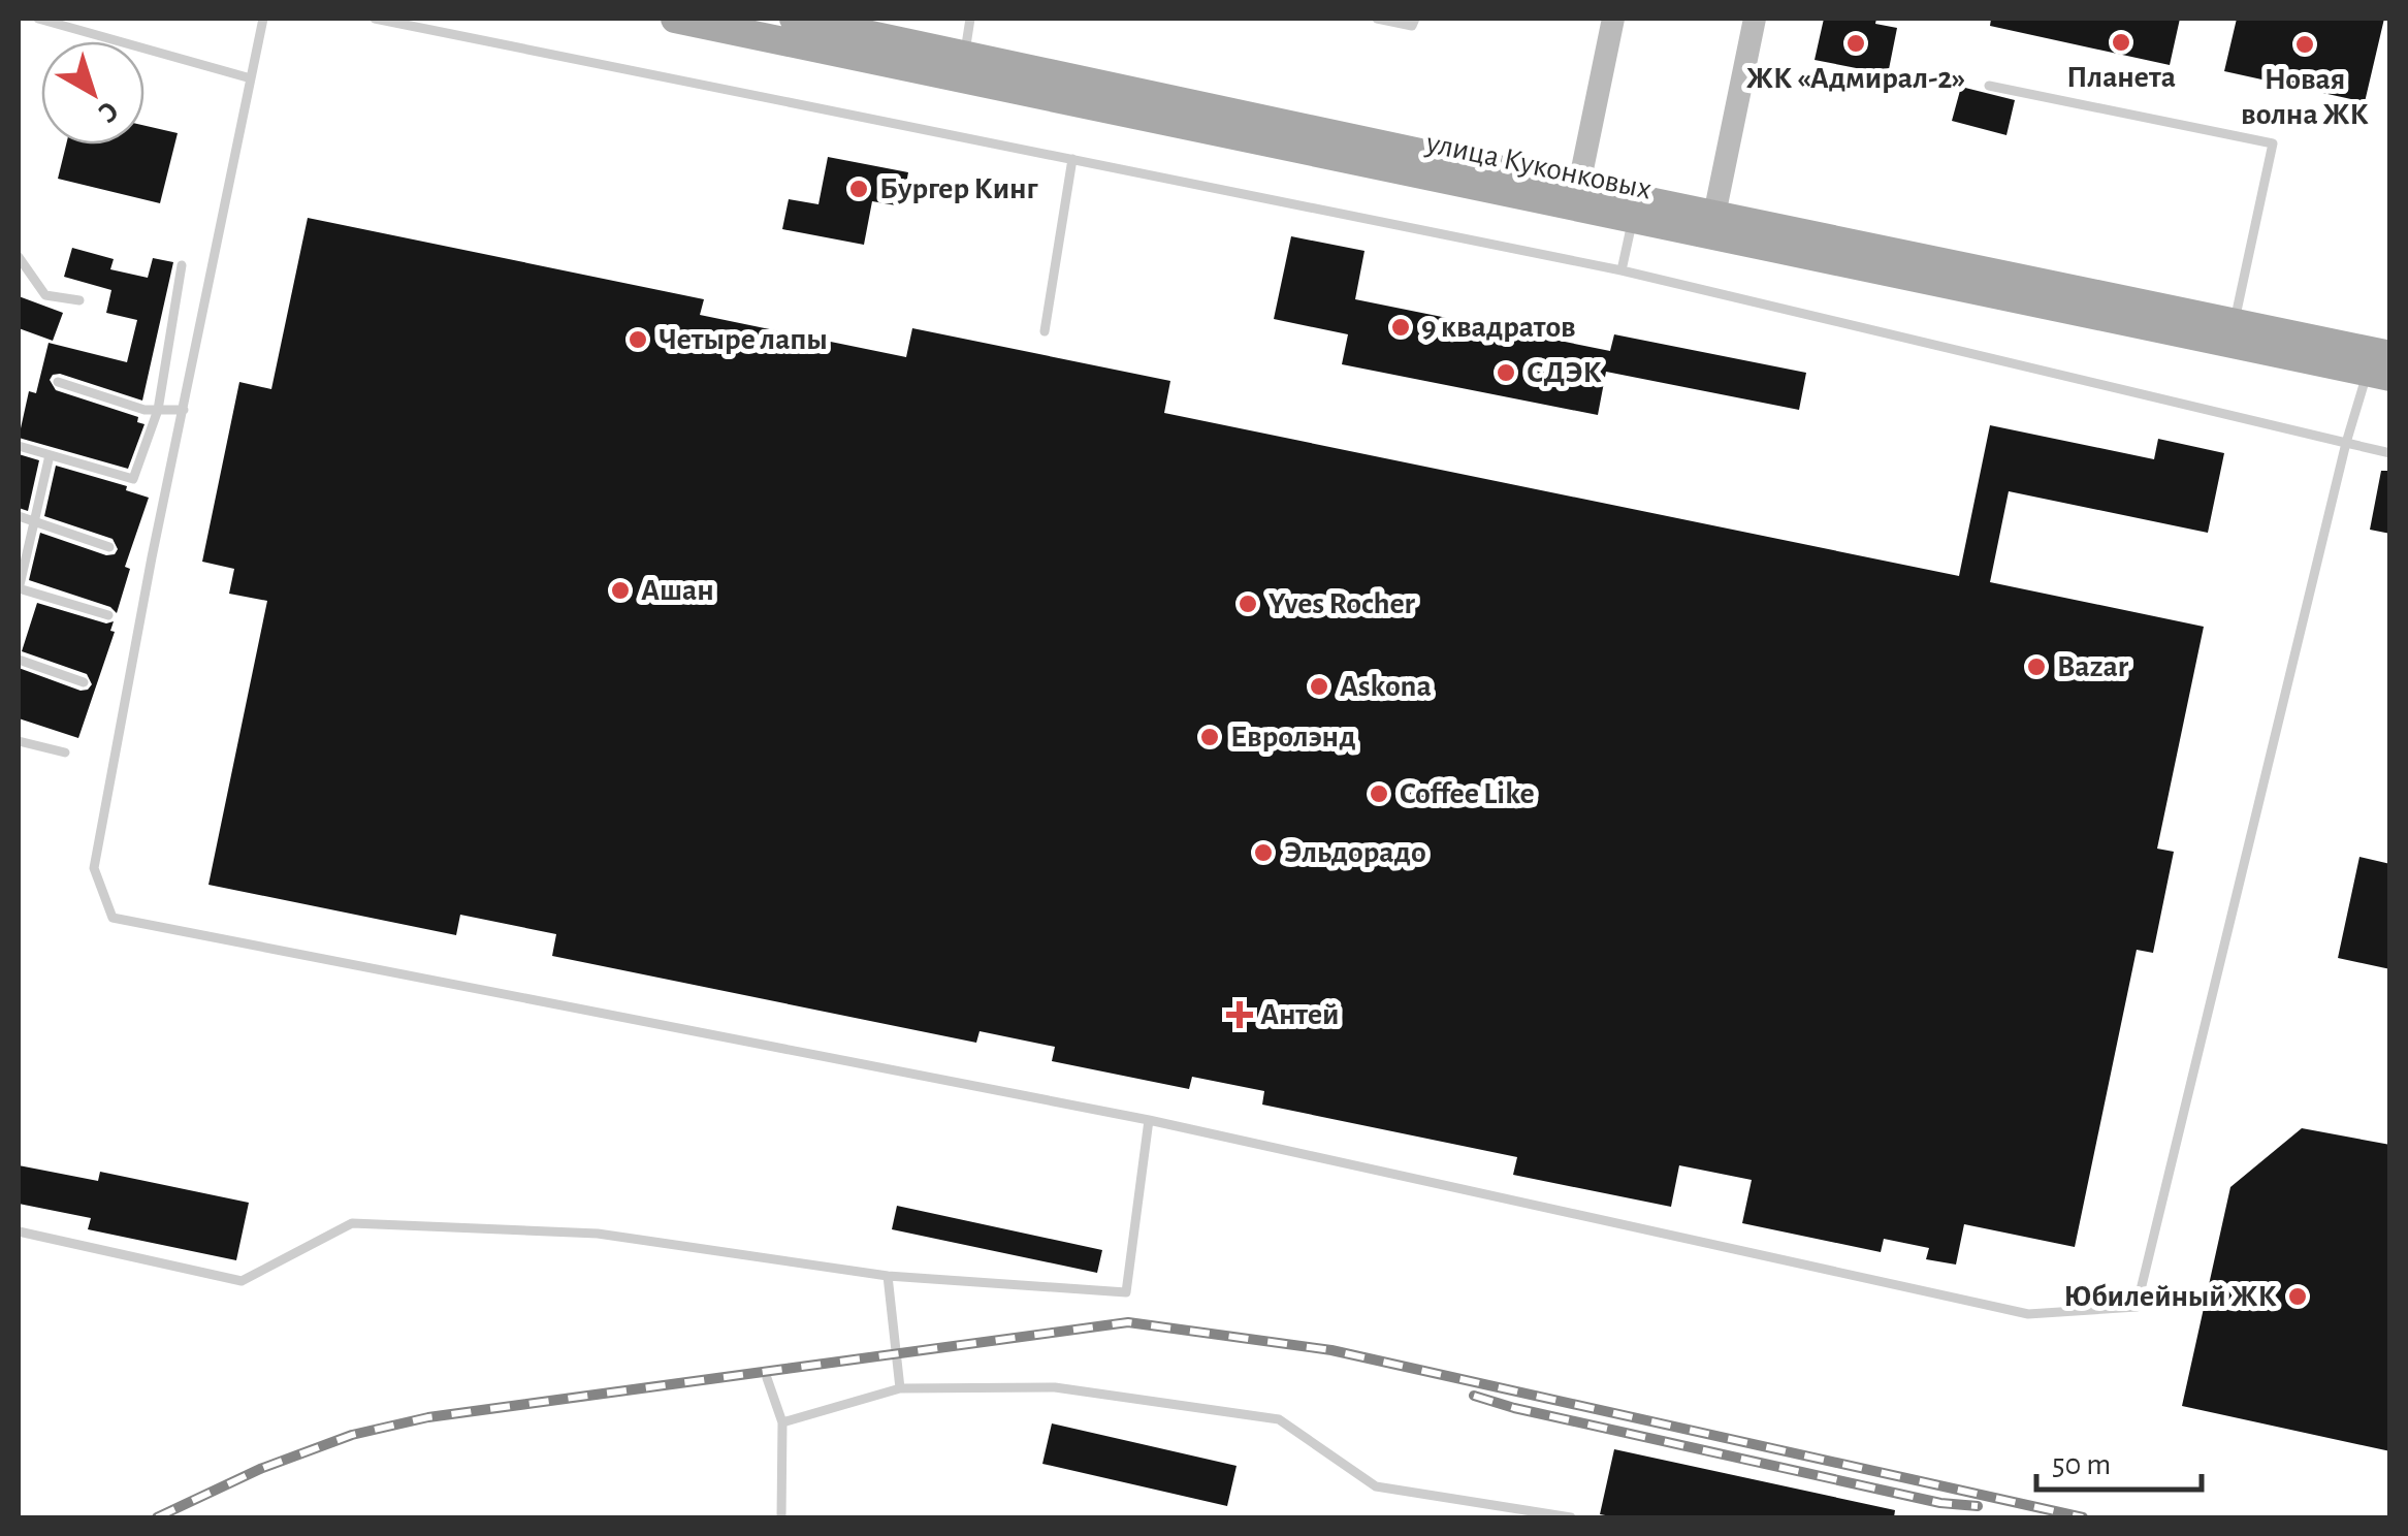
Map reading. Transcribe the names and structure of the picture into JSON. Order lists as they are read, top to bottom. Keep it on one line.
{"streets":{"main road":["улица Куконковых"]},"places":{"other":["Планета","ЖК «Адмирал-2»","Новая волна ЖК","Бургер Кинг","9 квадратов","Четыре лапы","СДЭК","Ашан","Yves Rocher","Bazar","Askona","Евролэнд","Coffee Like","Эльдорадо","Юбилейный ЖК"],"health":["Антей"]},"scale_bar":"50 m","north":"bottom right"}
